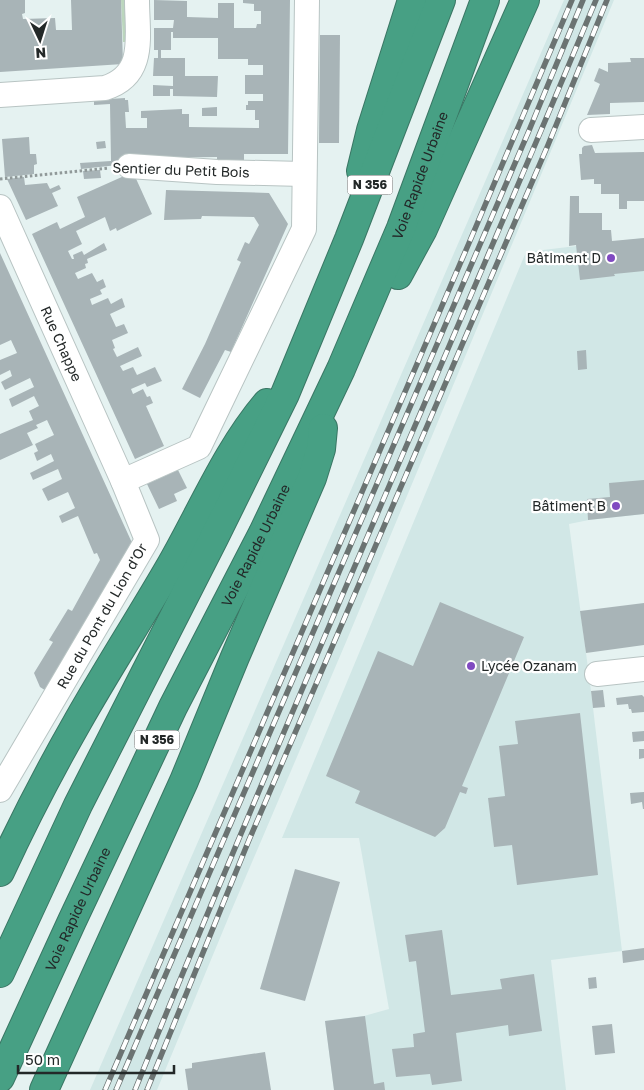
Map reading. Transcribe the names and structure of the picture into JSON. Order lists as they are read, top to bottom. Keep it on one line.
{"streets":{"highway":["Voie Rapide Urbaine","N 356"],"street":["Sentier du Petit Bois","Rue Chappe","Rue du Pont du Lion d'Or"]},"crossings":[["Rue Chappe","Rue du Pont du Lion d'Or"]],"places":["Bâtiment D","Bâtiment B","Lycée Ozanam"],"scale_bar":"50 m","north":"bottom"}
